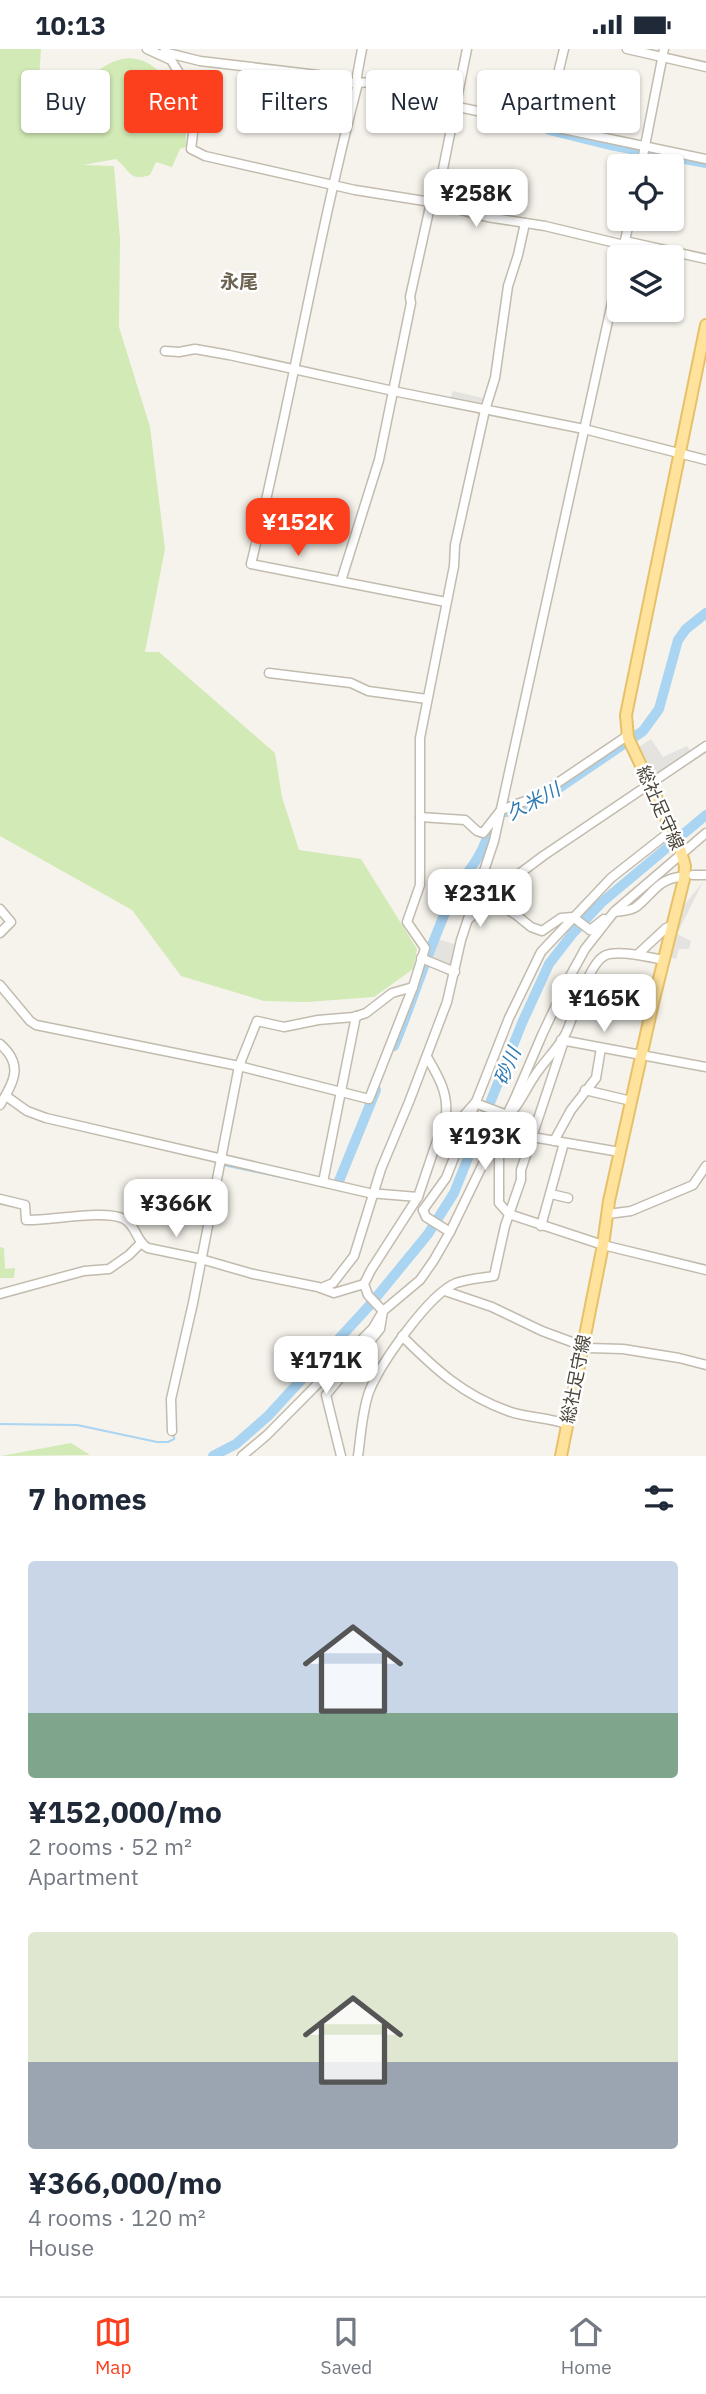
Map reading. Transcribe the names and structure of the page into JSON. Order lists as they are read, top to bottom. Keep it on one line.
{"streets":{"main road":["総社足守線"]},"districts":["永尾"],"water":["久米川","砂川"],"page":{"status":"10:13","chip":["Buy","Rent","Filters","New","Apartment"],"price":["¥258K","¥152K","¥231K","¥165K","¥193K","¥366K","¥171K"],"heading":"7 homes","list":[{"name":"¥152,000/mo","note":"2 rooms · 52 m² · Apartment"},{"name":"¥366,000/mo","note":"4 rooms · 120 m² · House"}],"tabs":["Map","Saved","Home"]}}
